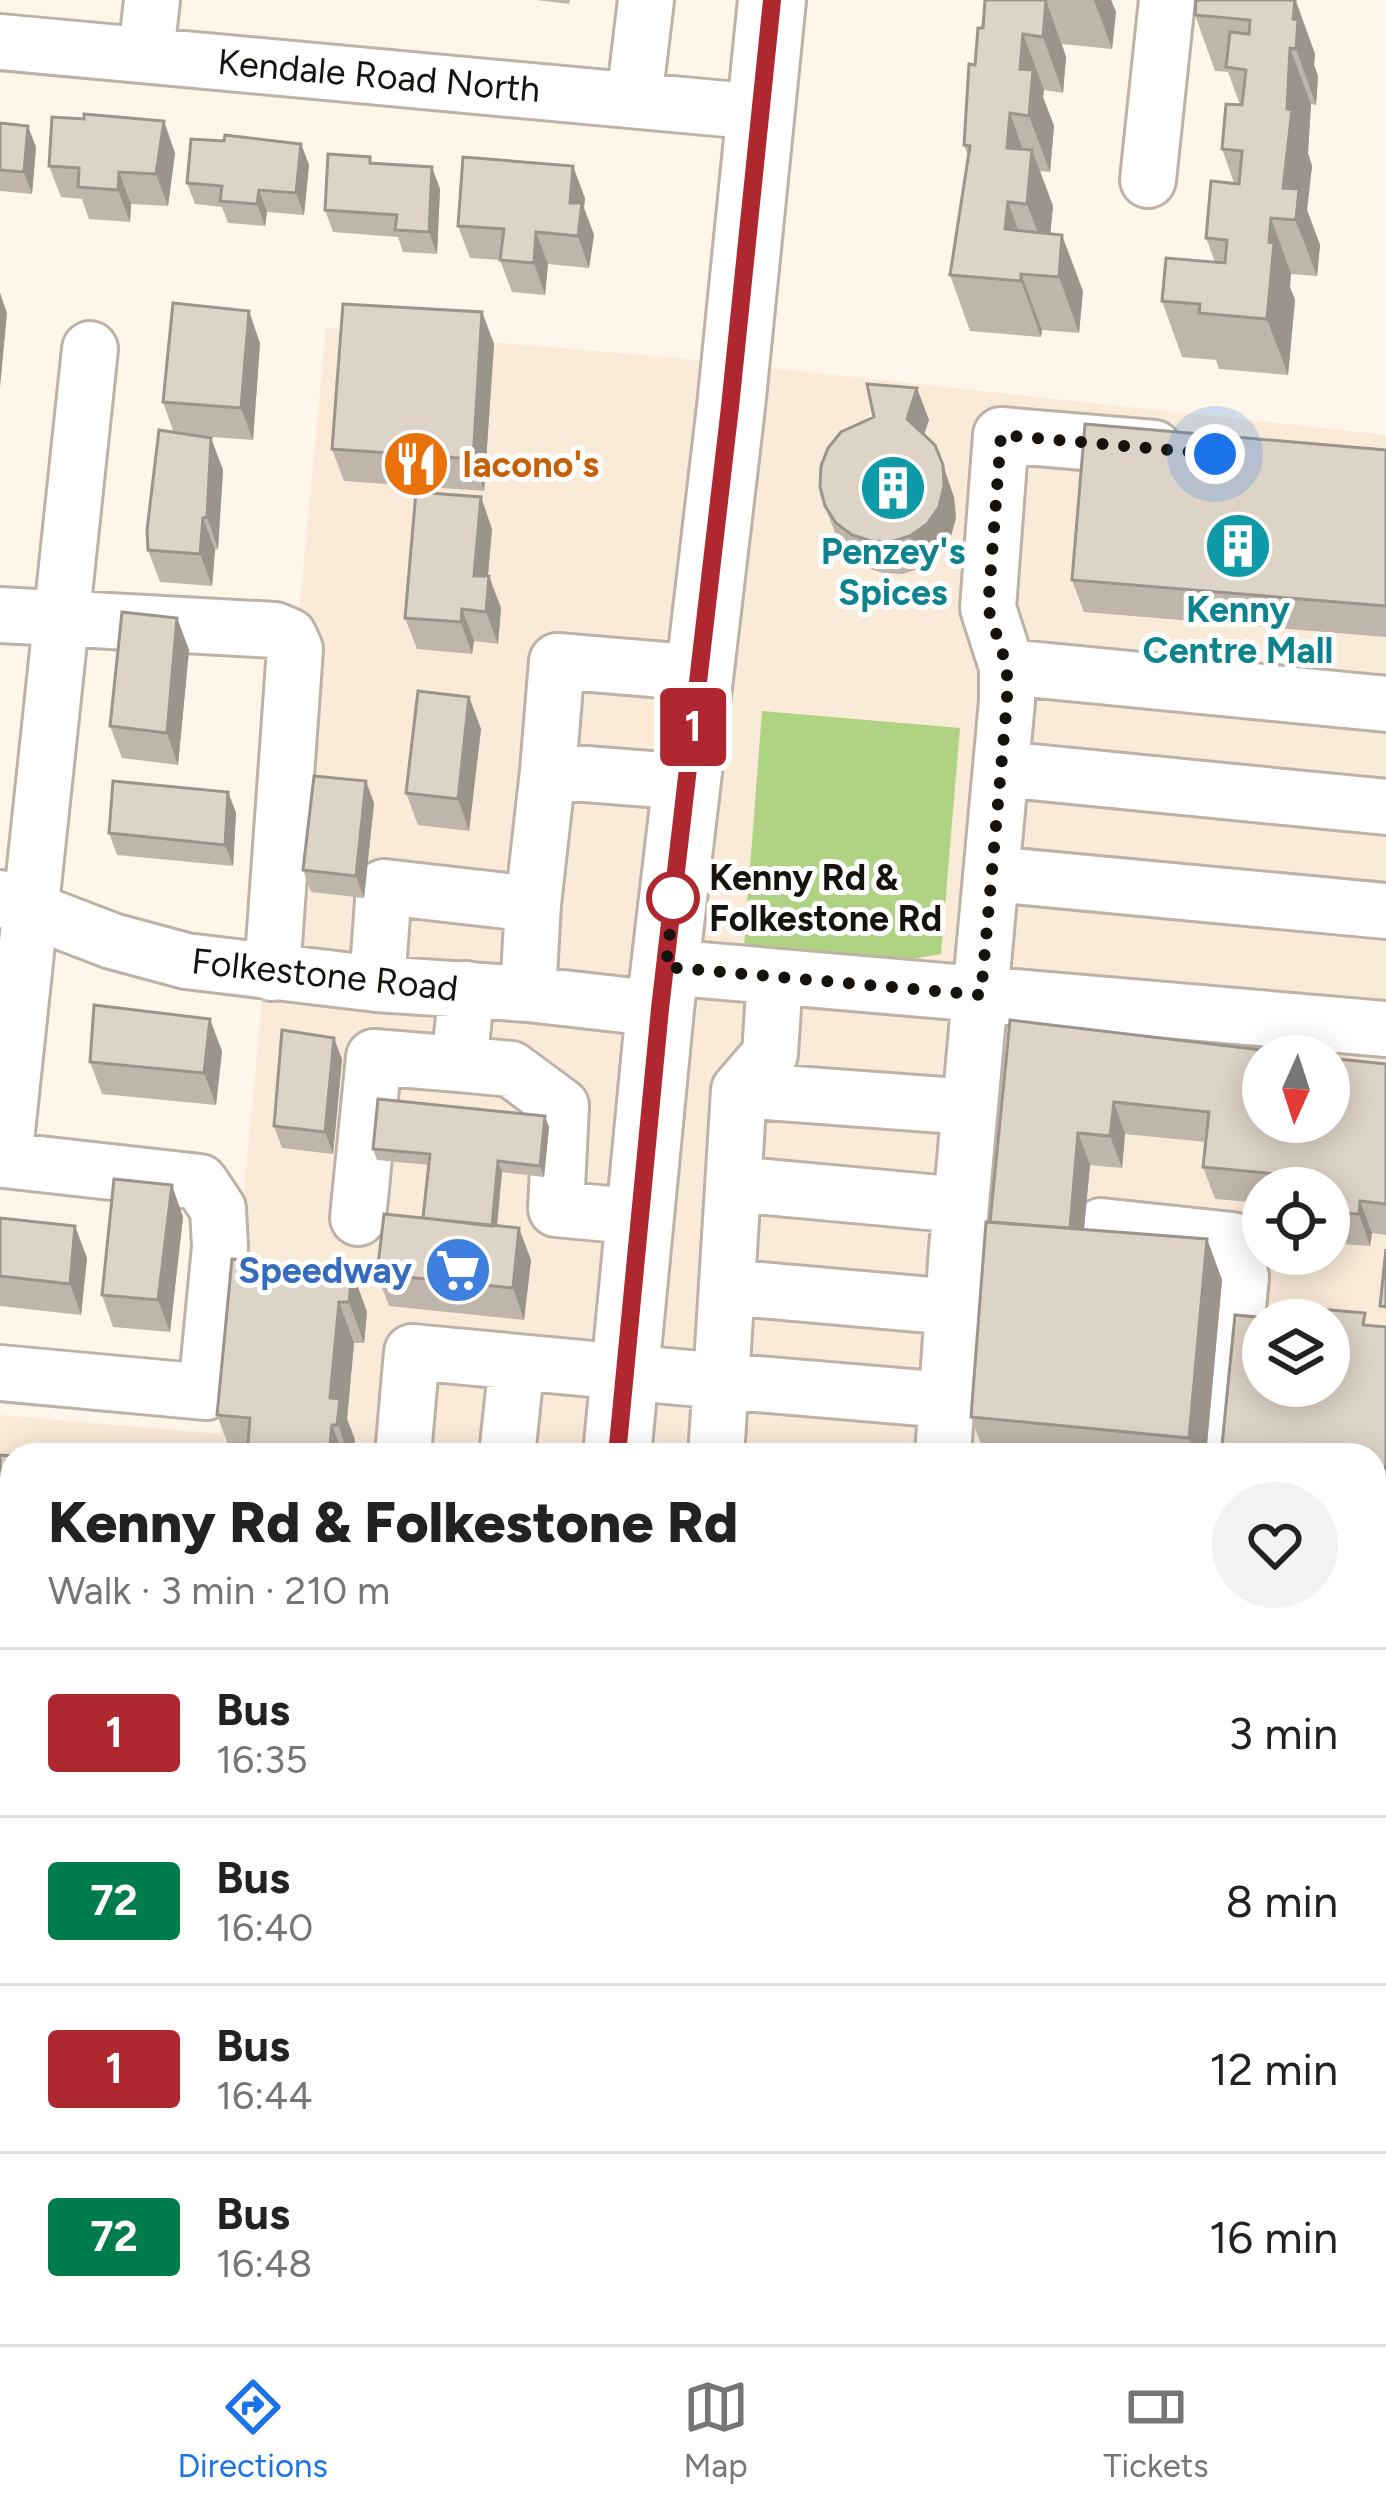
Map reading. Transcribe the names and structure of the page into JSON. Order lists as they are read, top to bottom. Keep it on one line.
{"streets":{"street":["Kendale Road North","Folkestone Road"]},"places":{"restaurant":["Iacono's"],"building":["Penzey's Spices","Kenny Centre Mall"],"other":["Kenny Rd & Folkestone Rd"],"supermarket":["Speedway"]},"lines":["bus line 1"],"north":"bottom","page":{"on_map":"1","heading":["Kenny Rd & Folkestone Rd","Walk · 3 min · 210 m"],"list":[{"mark":"1","name":"Bus","note":"16:35","value":"3 min"},{"mark":"72","name":"Bus","note":"16:40","value":"8 min"},{"mark":"1","name":"Bus","note":"16:44","value":"12 min"},{"mark":"72","name":"Bus","note":"16:48","value":"16 min"}],"tabs":["Directions","Map","Tickets"]}}
